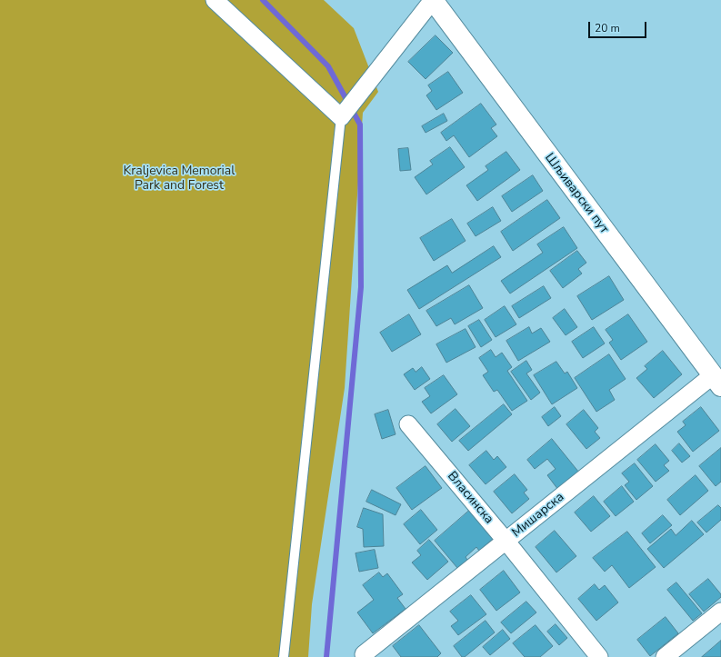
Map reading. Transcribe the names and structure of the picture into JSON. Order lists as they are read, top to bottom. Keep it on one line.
{"streets":{"main road":["Шљиварски пут"],"street":["Власинска","Мишарска"]},"crossings":[["Шљиварски пут","Мишарска"],["Власинска","Мишарска"]],"parks":["Kraljevica Memorial Park and Forest"],"scale_bar":"20 m"}
